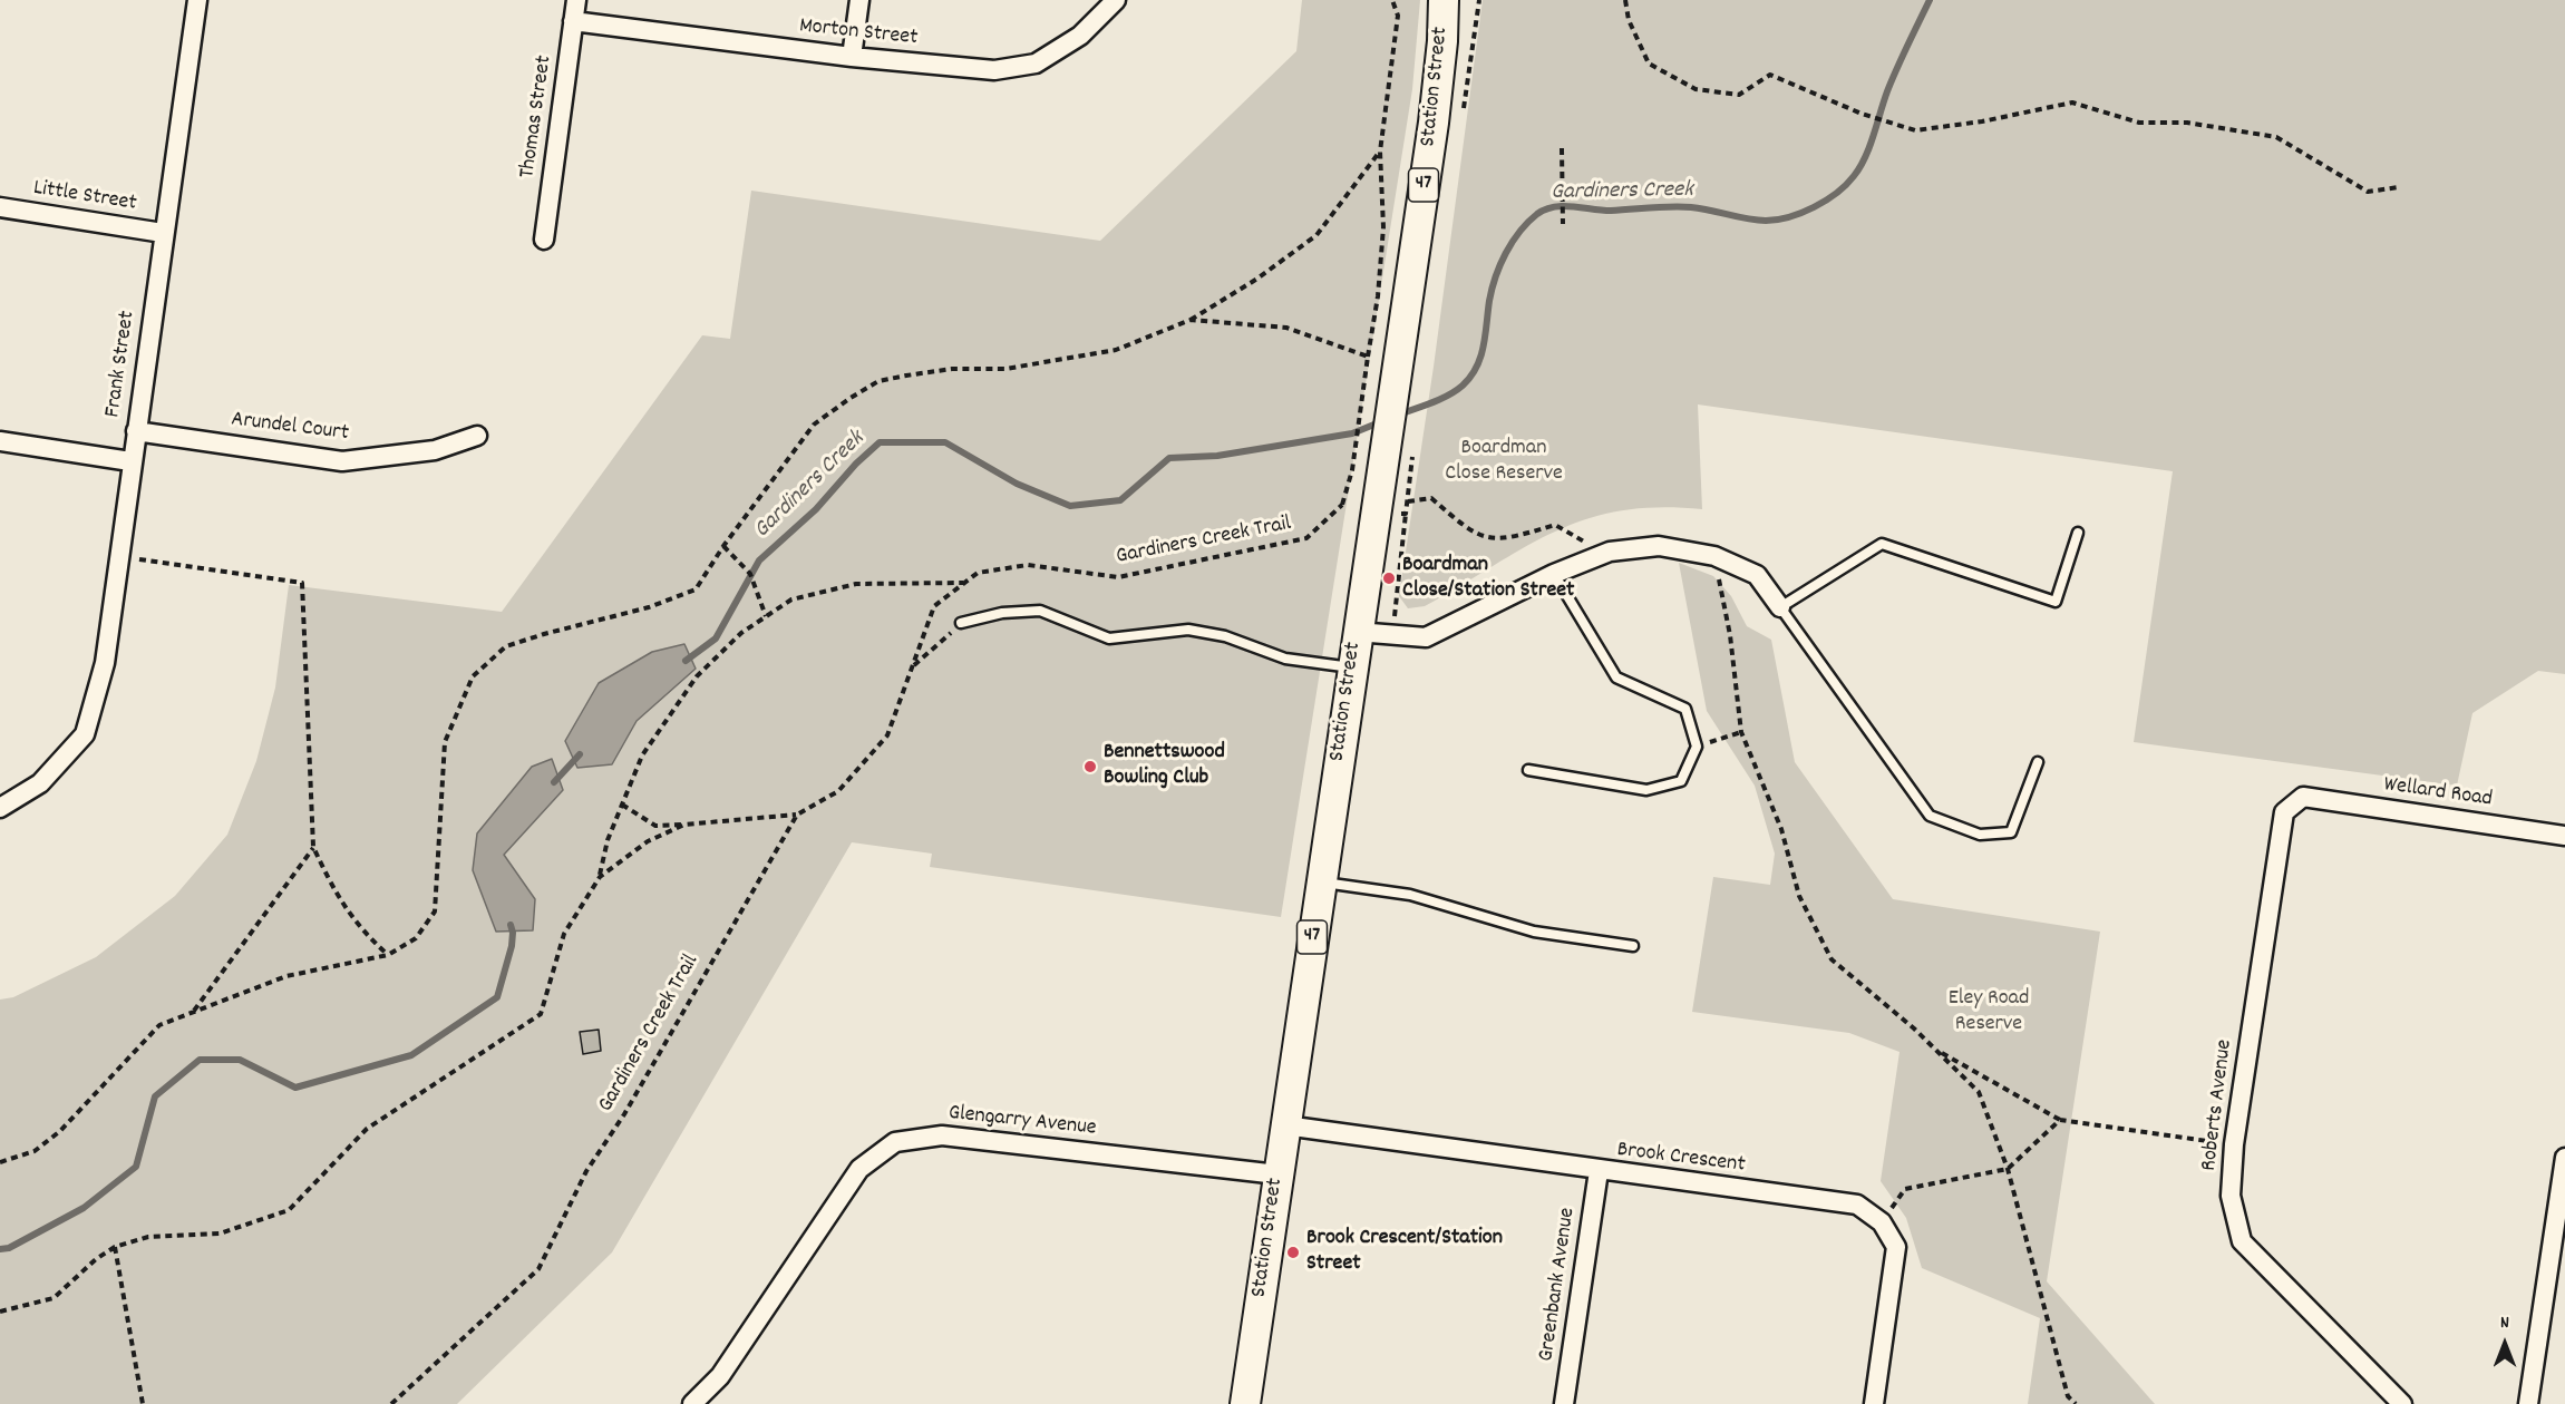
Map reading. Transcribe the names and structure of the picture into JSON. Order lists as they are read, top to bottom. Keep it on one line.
{"streets":{"main road":["Station Street","47"],"street":["Morton Street","Thomas Street","Little Street","Frank Street","Arundel Court","Wellard Road","Roberts Avenue","Glengarry Avenue","Brook Crescent","Greenbank Avenue"],"path":["Gardiners Creek Trail"]},"crossings":[["Morton Street","Thomas Street"],["Station Street","Glengarry Avenue"],["Station Street","Brook Crescent"],["Little Street","Frank Street"],["Frank Street","Arundel Court"],["Wellard Road","Roberts Avenue"],["Brook Crescent","Greenbank Avenue"]],"water":["Gardiners Creek"],"parks":["Boardman Close Reserve","Eley Road Reserve"],"places":["Boardman Close/Station Street","Bennettswood Bowling Club","Brook Crescent/Station Street"],"north":"top"}
